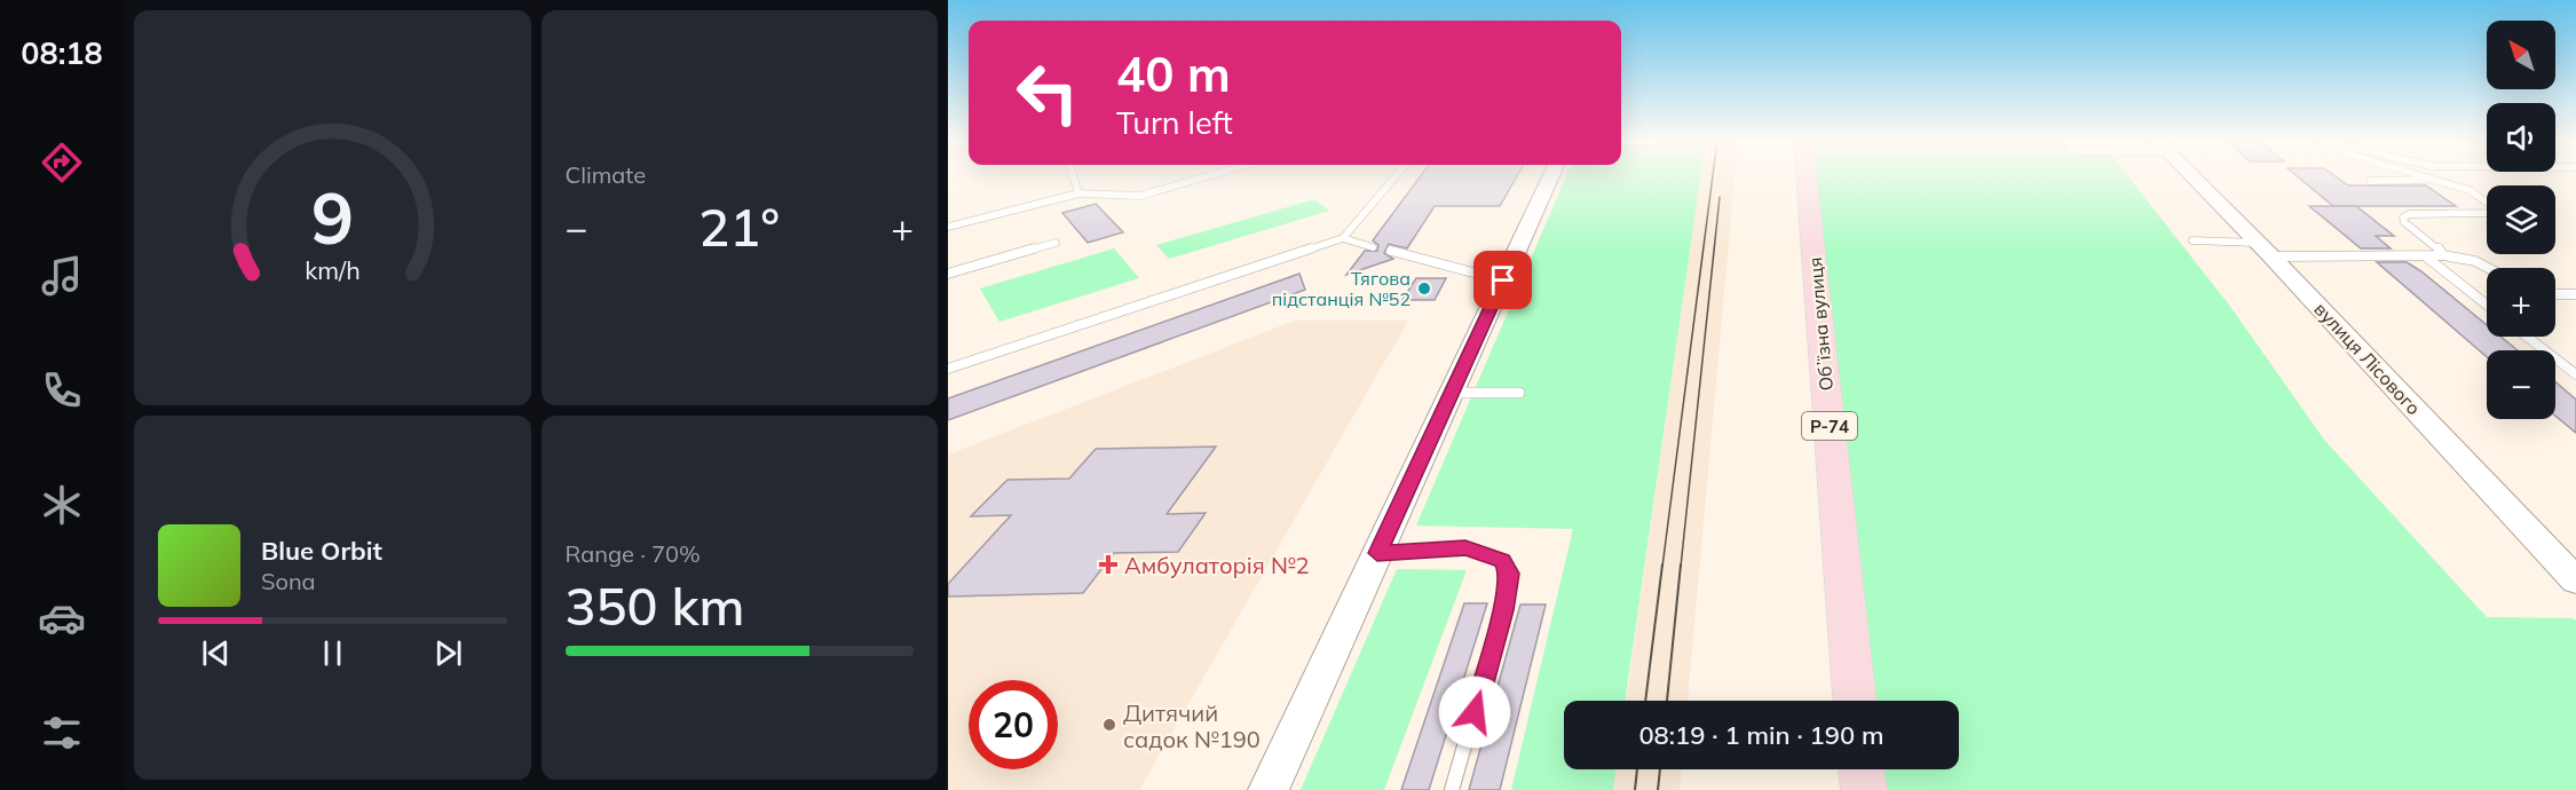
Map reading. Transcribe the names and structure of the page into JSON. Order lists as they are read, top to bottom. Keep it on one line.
{"streets":{"main road":["Обʼїзна вулиця","Р-74"],"street":["вулиця Лісового"]},"places":{"other":["Тягова підстанція №52","Дитячий садок №190"],"health":["Амбулаторія №2"]},"north":"top left","page":{"tabs":"08:18","tile":["Climate",["Range · 70%","350 km"]],"map_buttons":["+","−"],"turn":["40 m","Turn left"],"heat":["−","21°","+"],"song":["Blue Orbit","Sona"],"limit":"20","trip":"08:19 · 1 min · 190 m","gauge":["9","km/h"]}}
